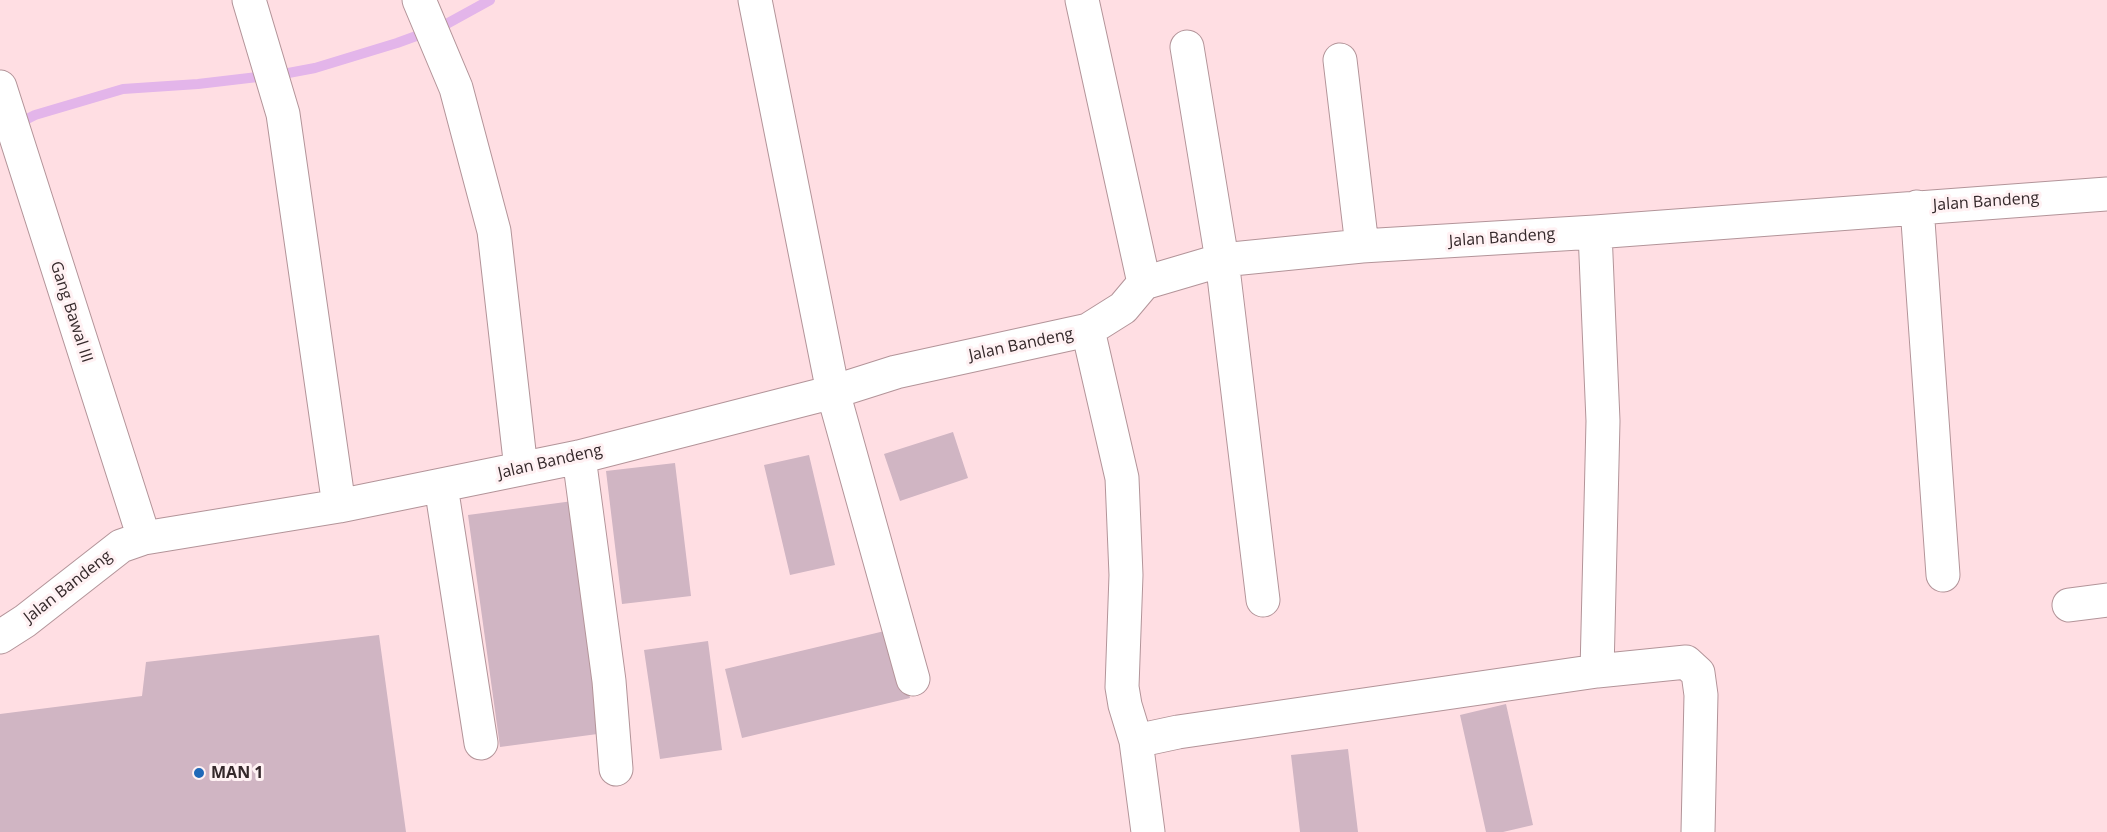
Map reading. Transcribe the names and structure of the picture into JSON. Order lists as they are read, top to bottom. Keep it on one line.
{"streets":{"street":["Jalan Bandeng","Gang Bawal III"]},"crossings":[["Jalan Bandeng","Gang Bawal III"]],"places":["MAN 1"]}
